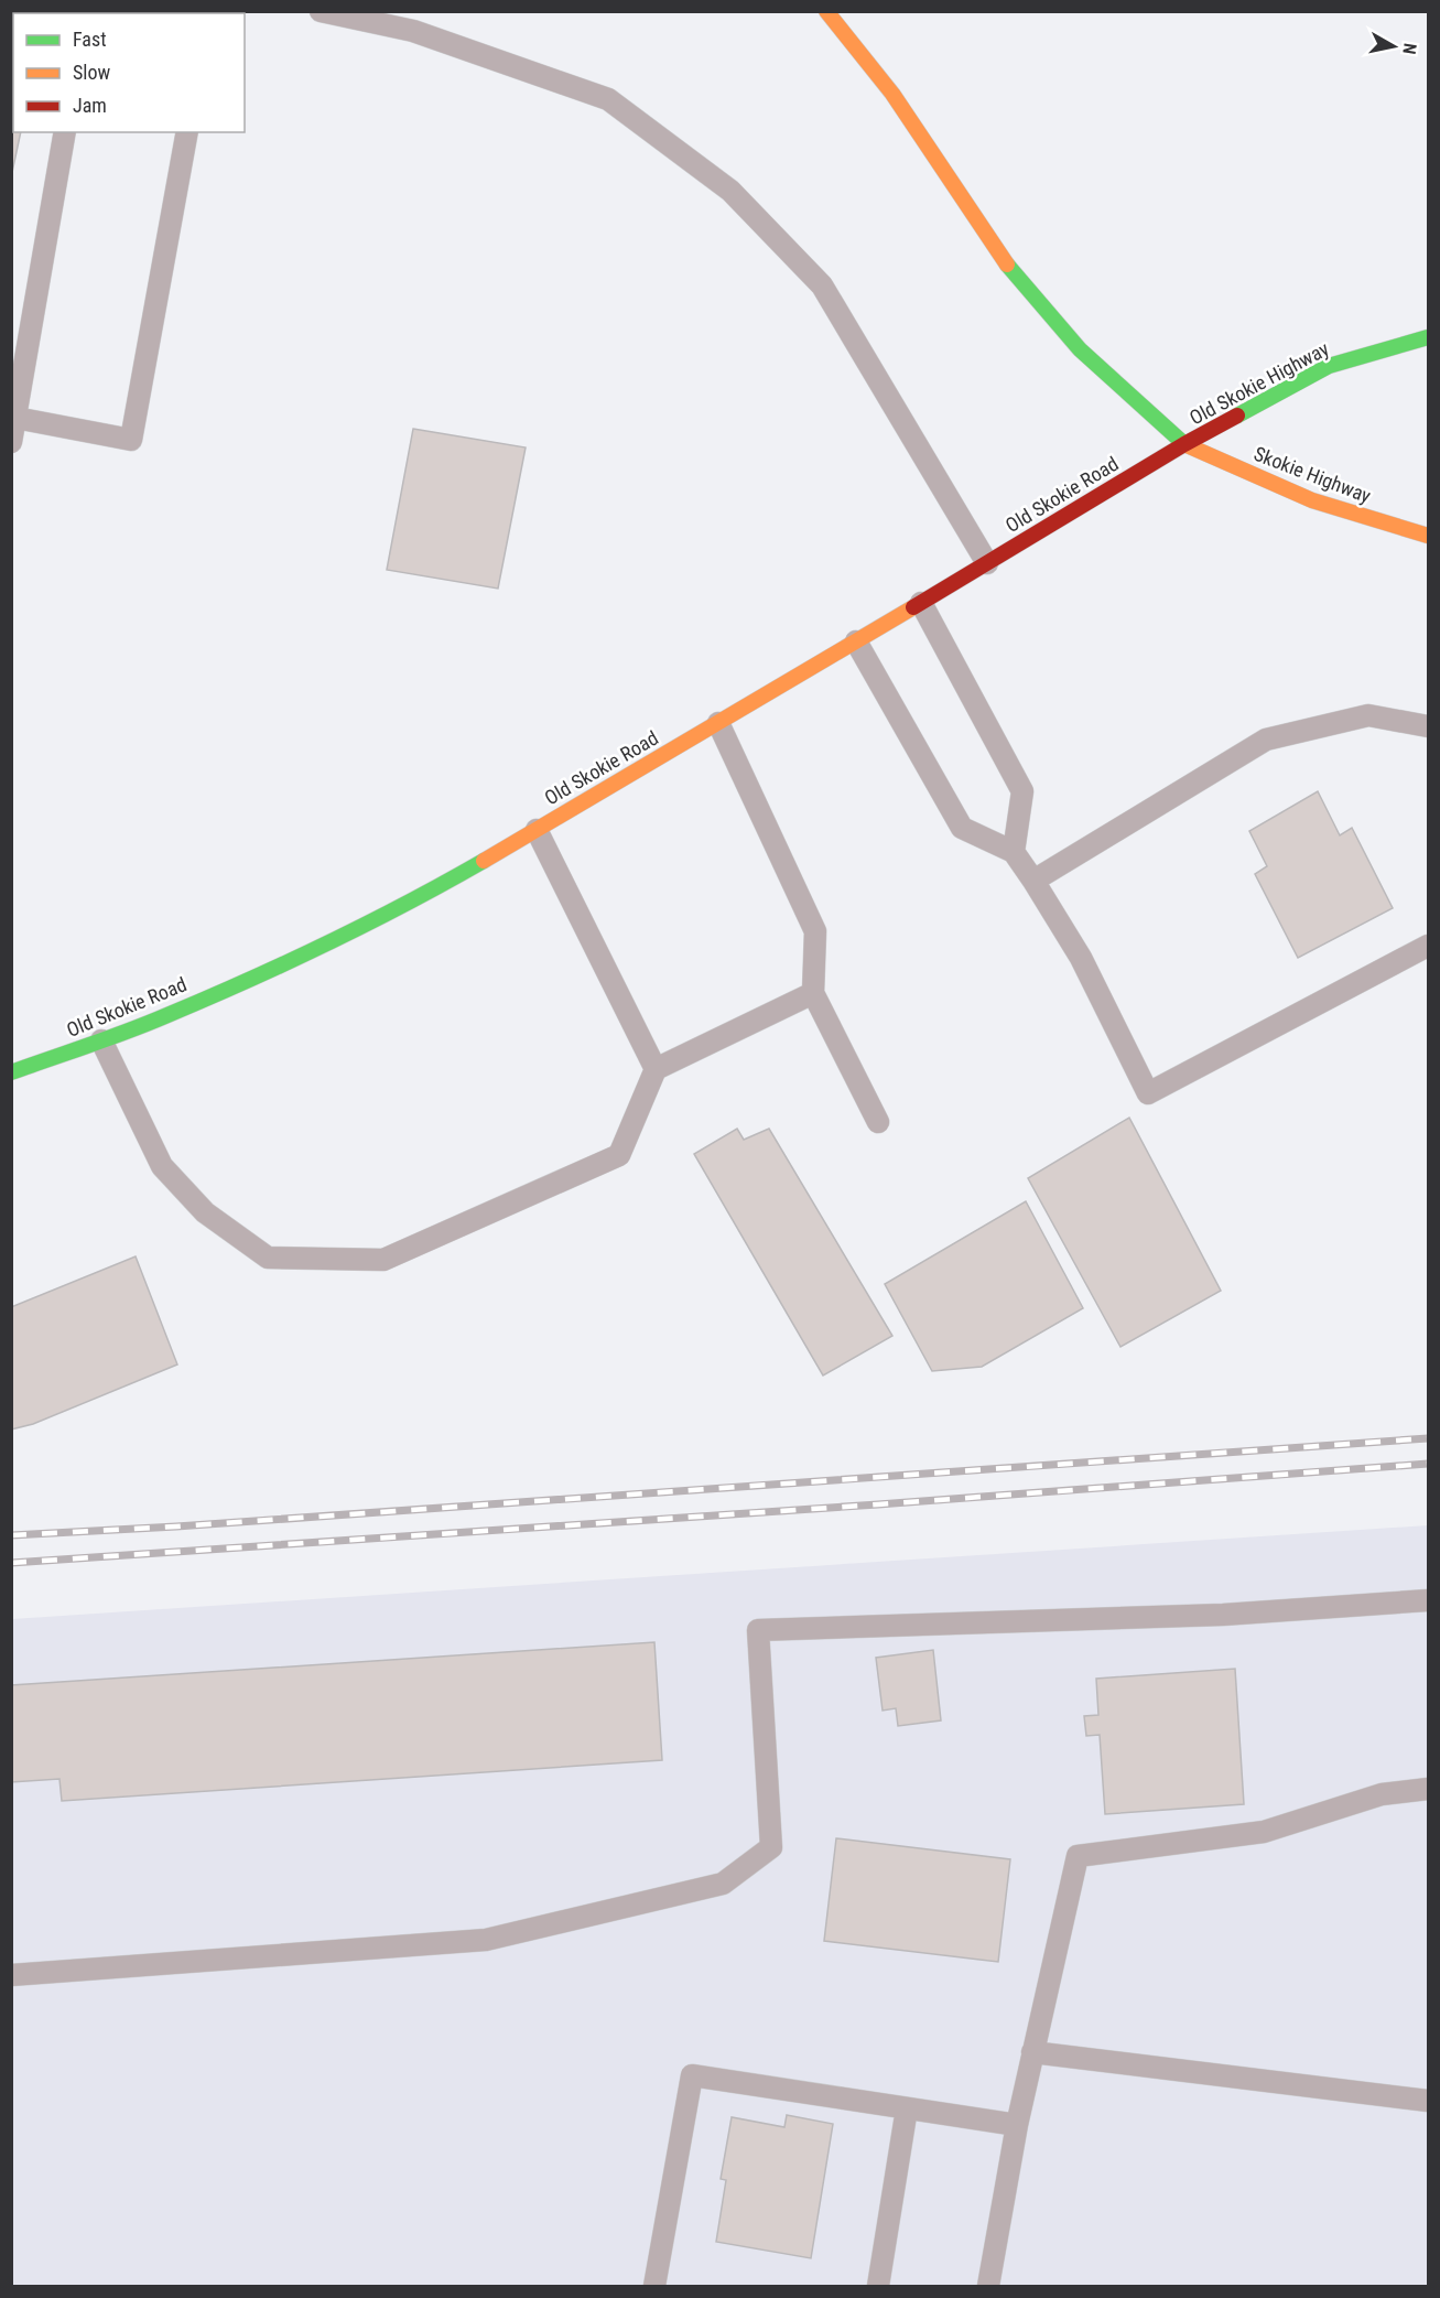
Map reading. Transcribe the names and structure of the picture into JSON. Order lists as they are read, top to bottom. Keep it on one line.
{"streets":{"main road":["Old Skokie Highway","Skokie Highway","Old Skokie Road"]},"crossings":[["Old Skokie Highway","Skokie Highway"],["Old Skokie Highway","Old Skokie Road"],["Skokie Highway","Old Skokie Road"]],"legend":["Fast","Slow","Jam"],"north":"right"}
